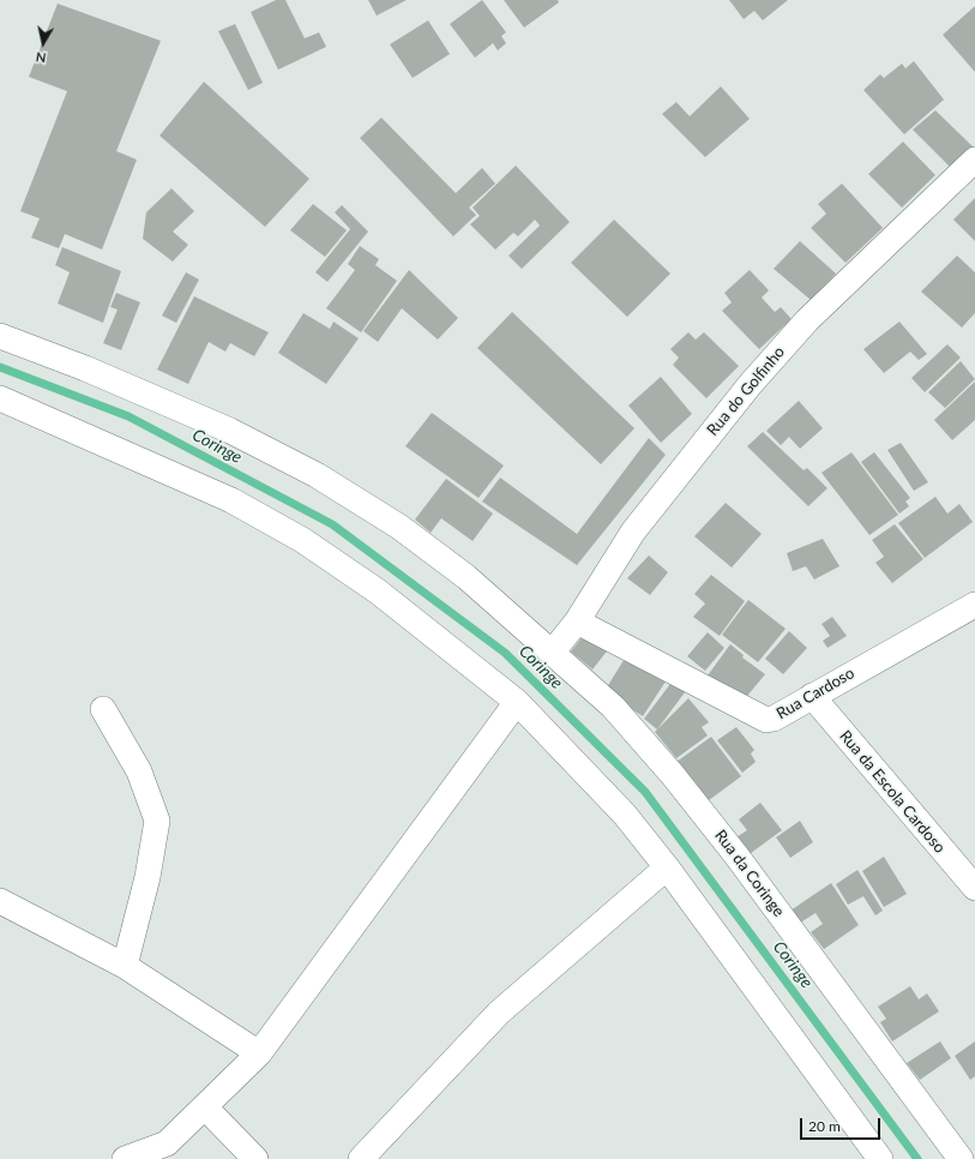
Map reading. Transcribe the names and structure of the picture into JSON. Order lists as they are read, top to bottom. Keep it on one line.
{"streets":{"street":["Rua do Golfinho","Rua Cardoso","Rua da Escola Cardoso","Rua da Coringe"]},"crossings":[["Rua do Golfinho","Rua Cardoso"],["Rua do Golfinho","Rua da Coringe"],["Rua Cardoso","Rua da Escola Cardoso"]],"water":["Coringe"],"scale_bar":"20 m","north":"bottom"}
